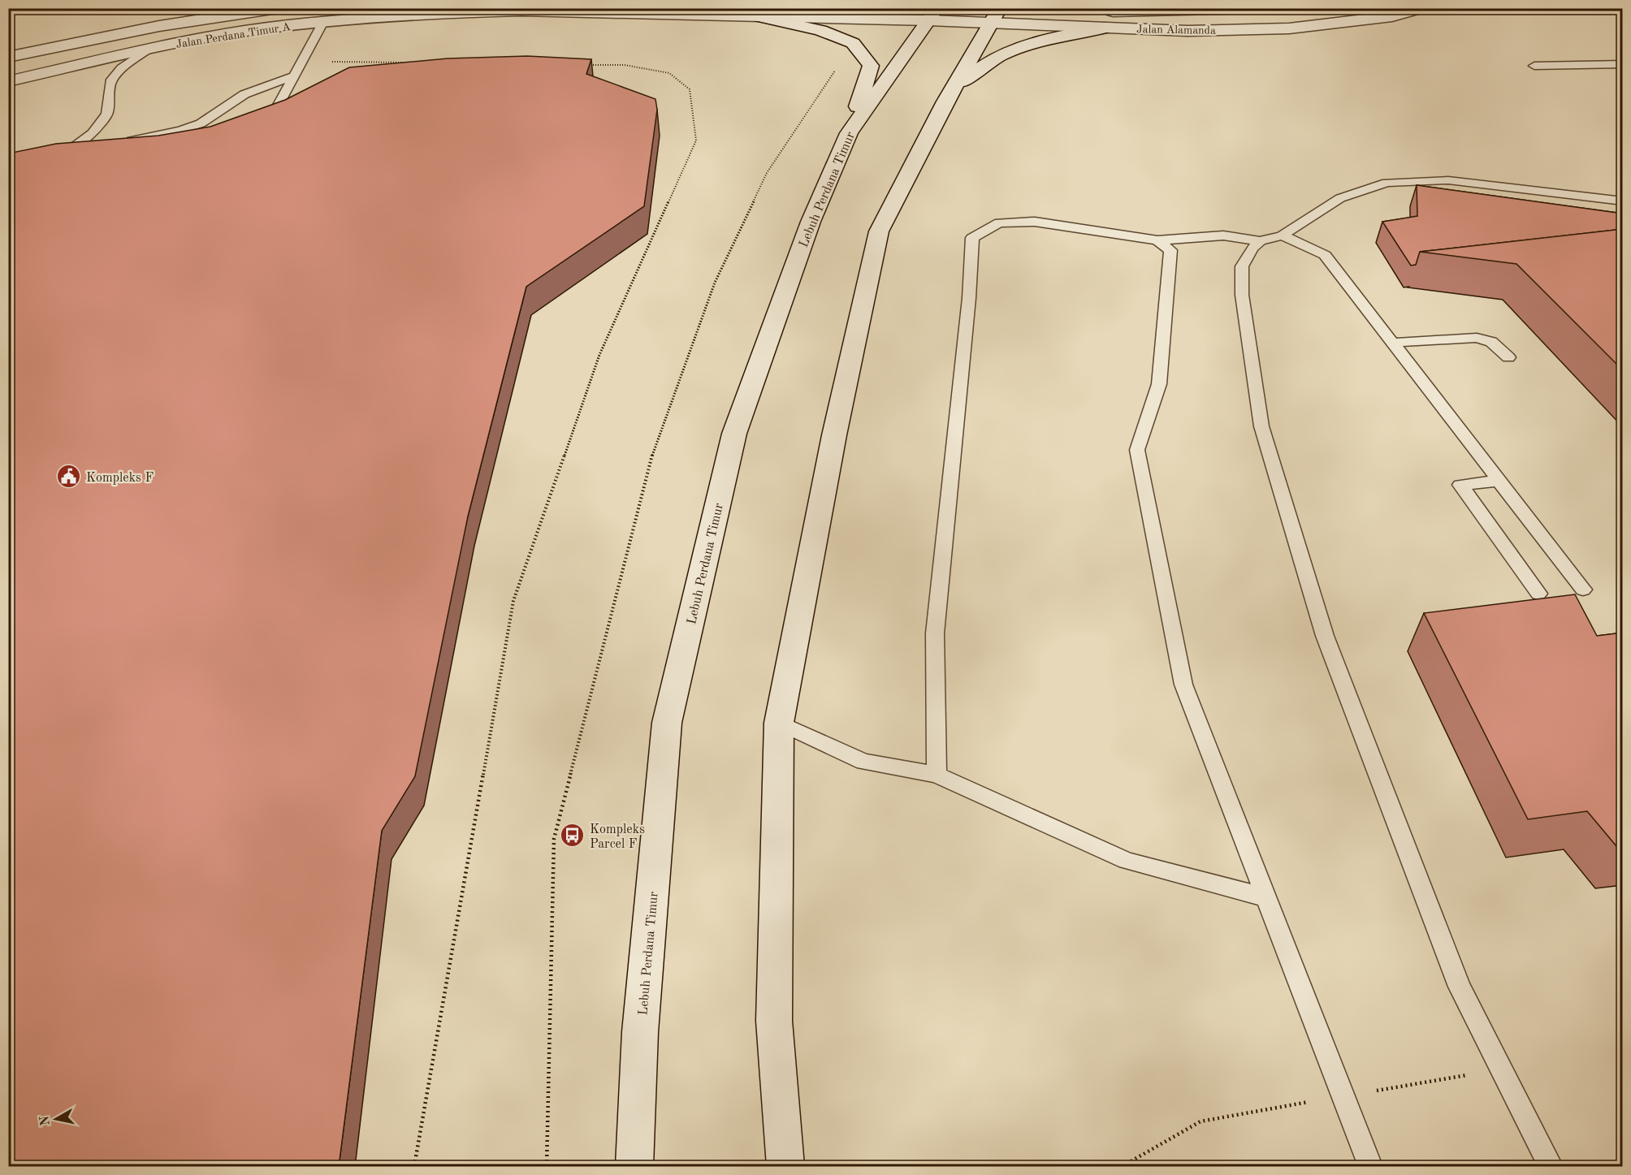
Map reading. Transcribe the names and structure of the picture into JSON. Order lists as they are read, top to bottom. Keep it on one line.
{"streets":{"main road":["Jalan Alamanda","Jalan Perdana Timur A","Lebuh Perdana Timur"]},"crossings":[["Jalan Alamanda","Jalan Perdana Timur A"],["Jalan Alamanda","Lebuh Perdana Timur"],["Jalan Perdana Timur A","Lebuh Perdana Timur"]],"places":{"public building":["Kompleks F"],"bus stop":["Kompleks Parcel F"]},"north":"left"}
